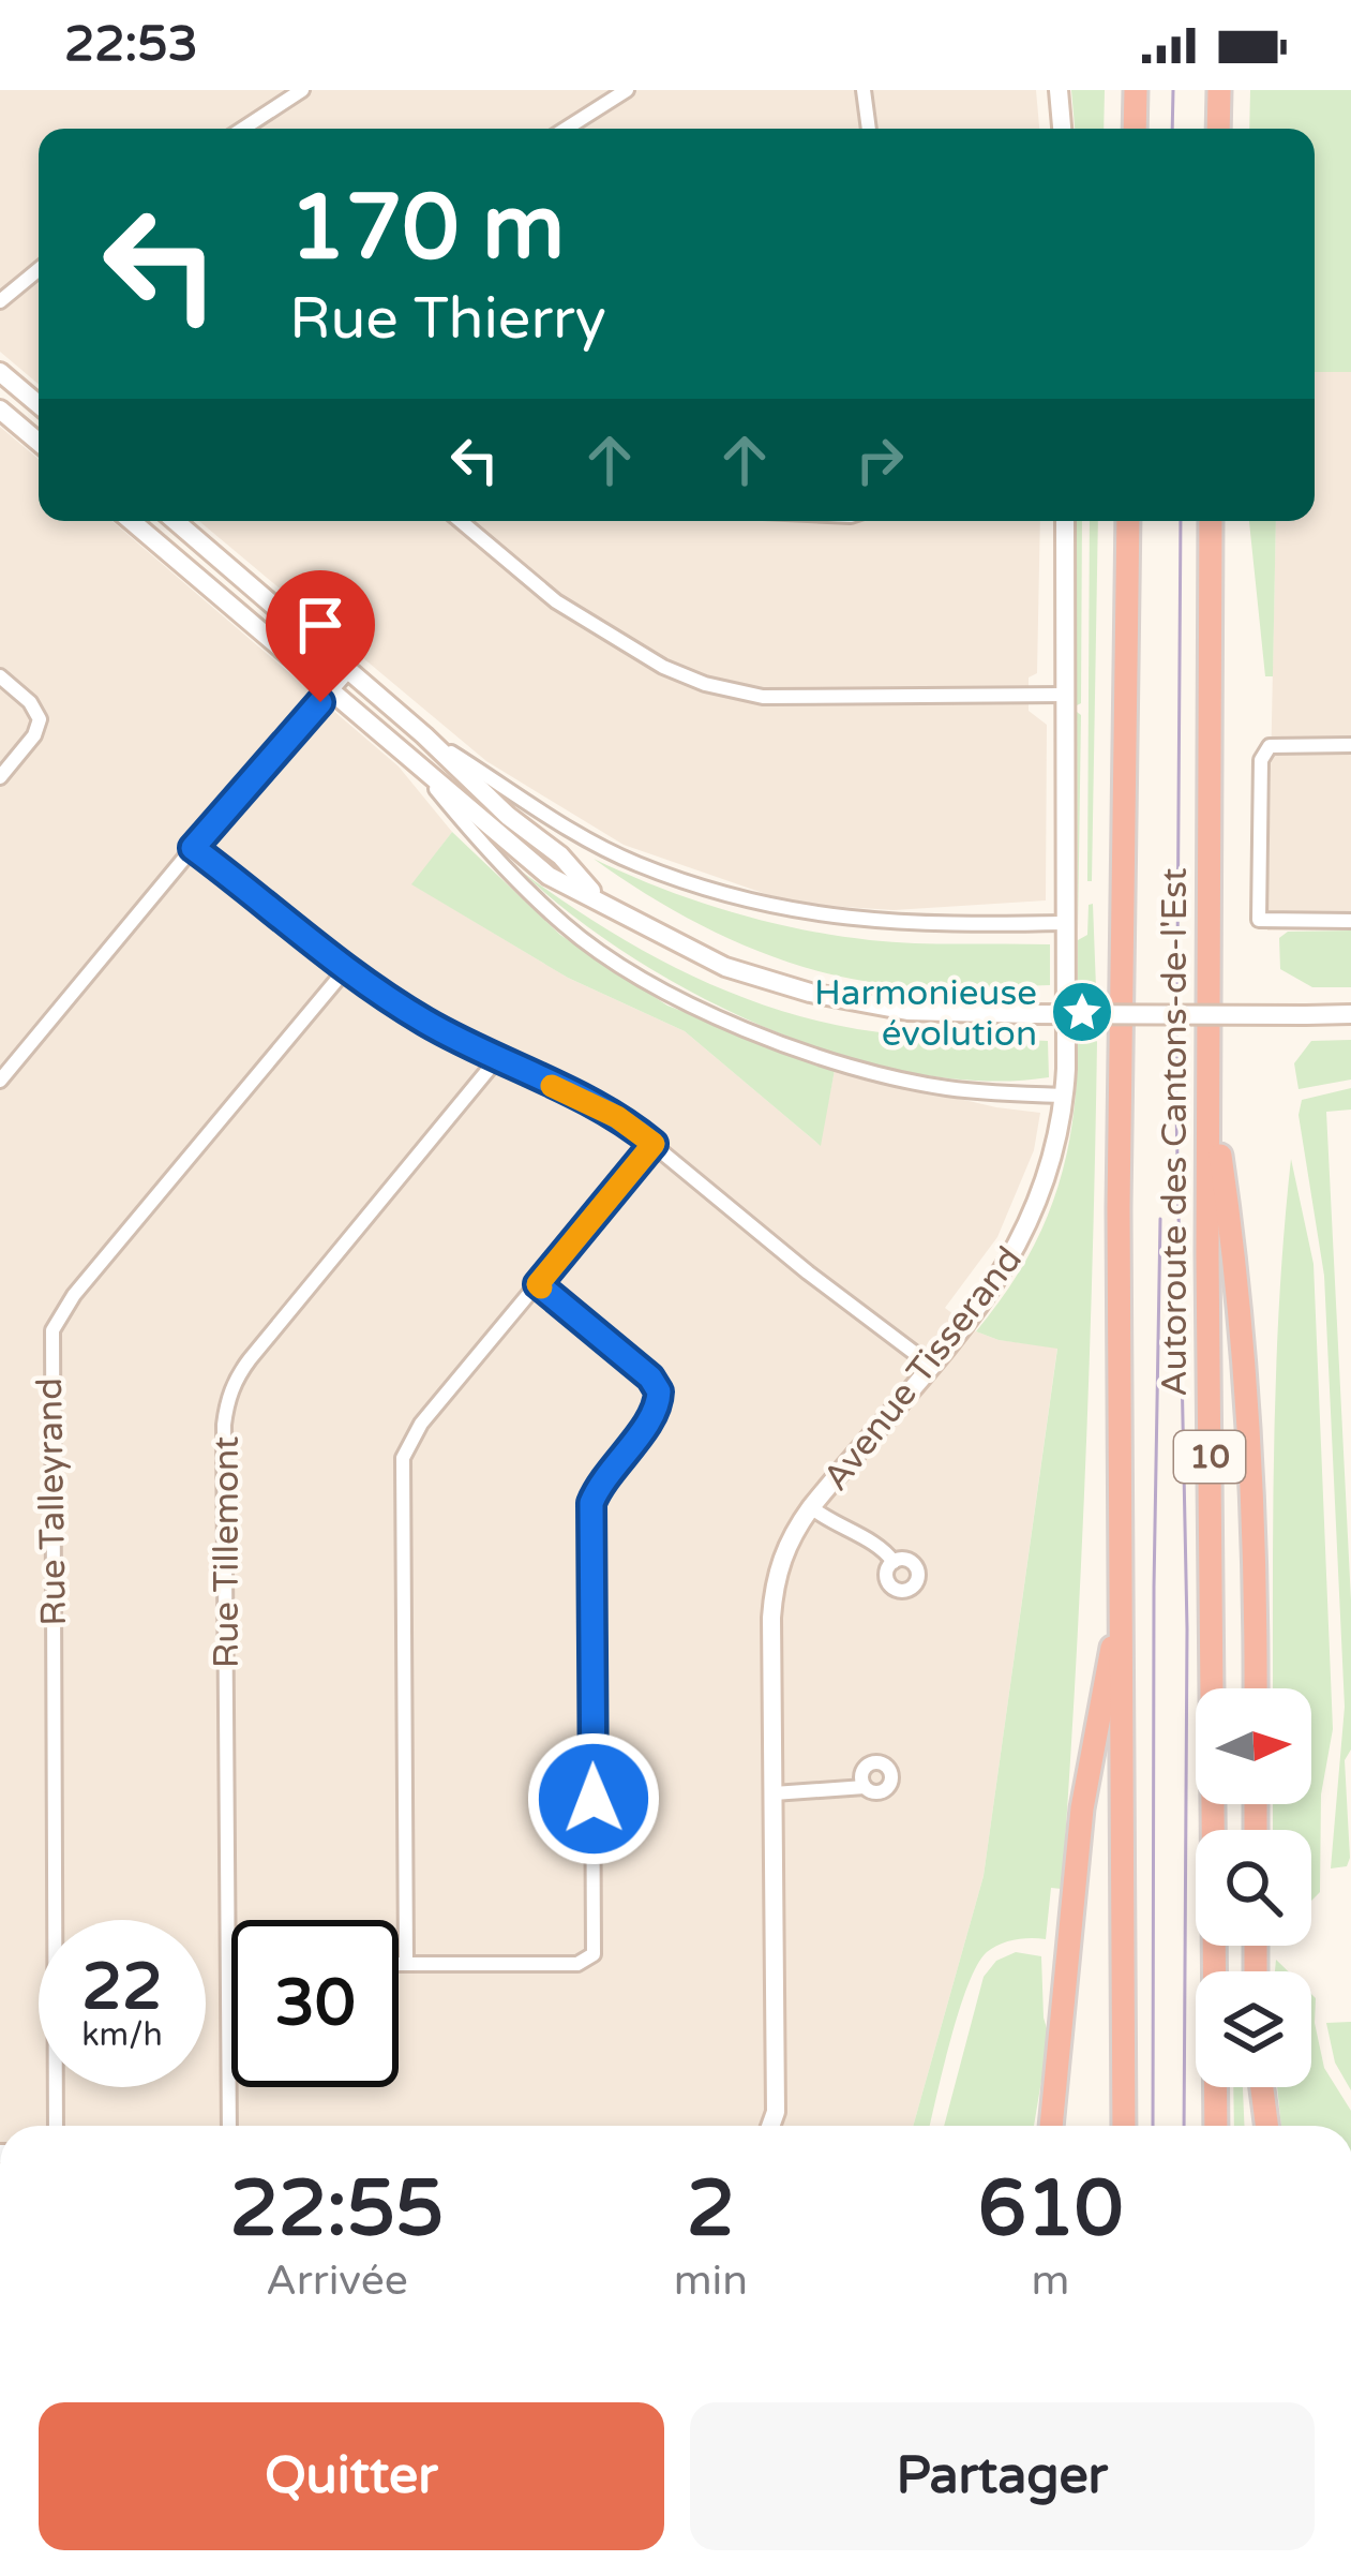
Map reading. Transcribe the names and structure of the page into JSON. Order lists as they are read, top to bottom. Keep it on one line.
{"streets":{"highway":["Autoroute des Cantons-de-l'Est","10"],"street":["Avenue Tisserand","Rue Talleyrand","Rue Tillemont"]},"places":{"place":["Harmonieuse évolution"]},"north":"right","page":{"status":"22:53","turn":["170 m","Rue Thierry"],"speed":"22 km/h","limit":"30","eta":["22:55","Arrivée","2","min","610","m"],"buttons":["Quitter","Partager"]}}
